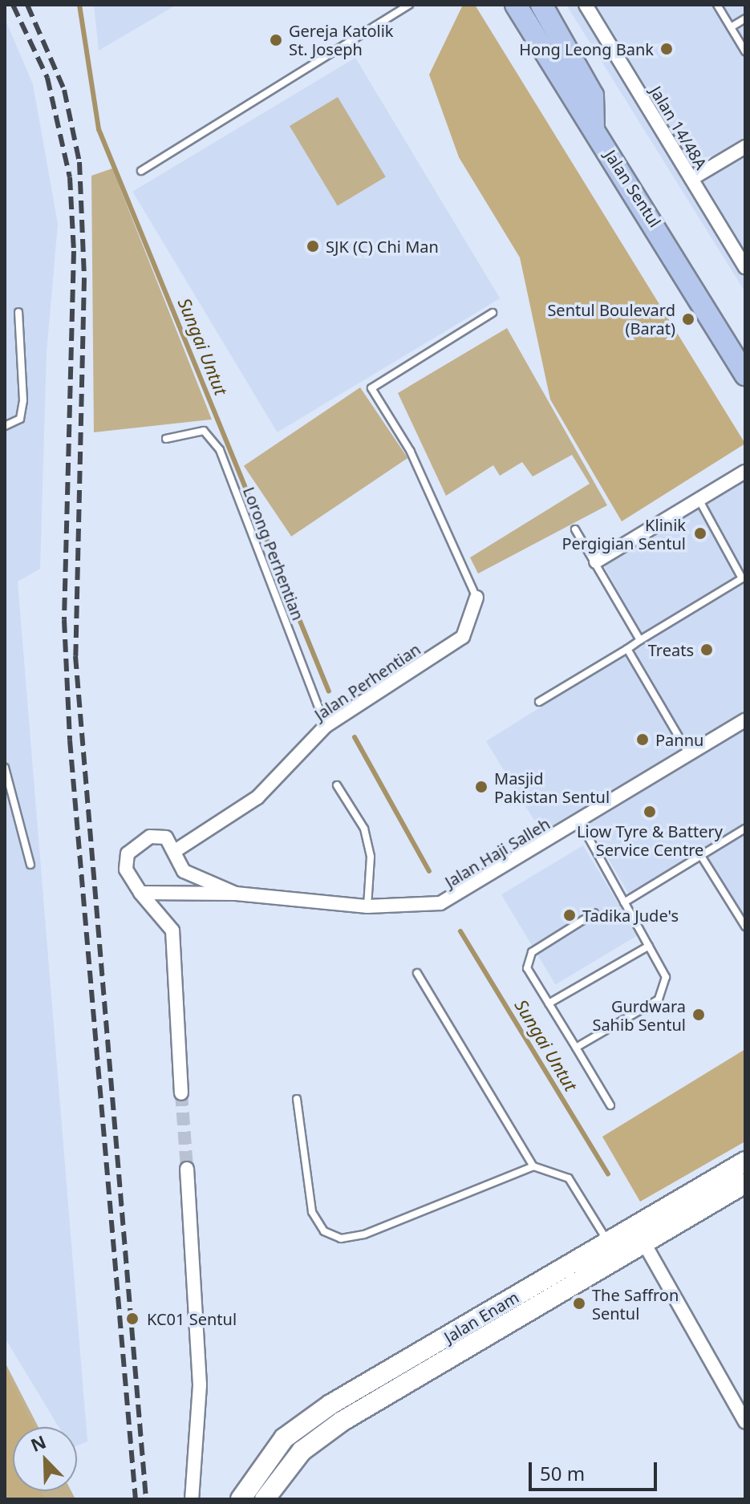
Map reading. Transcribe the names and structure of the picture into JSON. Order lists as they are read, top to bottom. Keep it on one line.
{"streets":{"main road":["Jalan Sentul","Jalan Enam"],"street":["Jalan 14/48A","Jalan Perhentian","Jalan Haji Salleh"],"lane":["Lorong Perhentian"]},"crossings":[["Lorong Perhentian","Jalan Perhentian"],["Jalan Perhentian","Jalan Haji Salleh"]],"water":["Sungai Untut"],"places":["Gereja Katolik St. Joseph","Hong Leong Bank","SJK (C) Chi Man","Sentul Boulevard (Barat)","Klinik Pergigian Sentul","Treats","Pannu","Masjid Pakistan Sentul","Liow Tyre & Battery Service Centre","Tadika Jude's","Gurdwara Sahib Sentul","The Saffron Sentul","KC01 Sentul"],"scale_bar":"50 m","north":"top left"}
